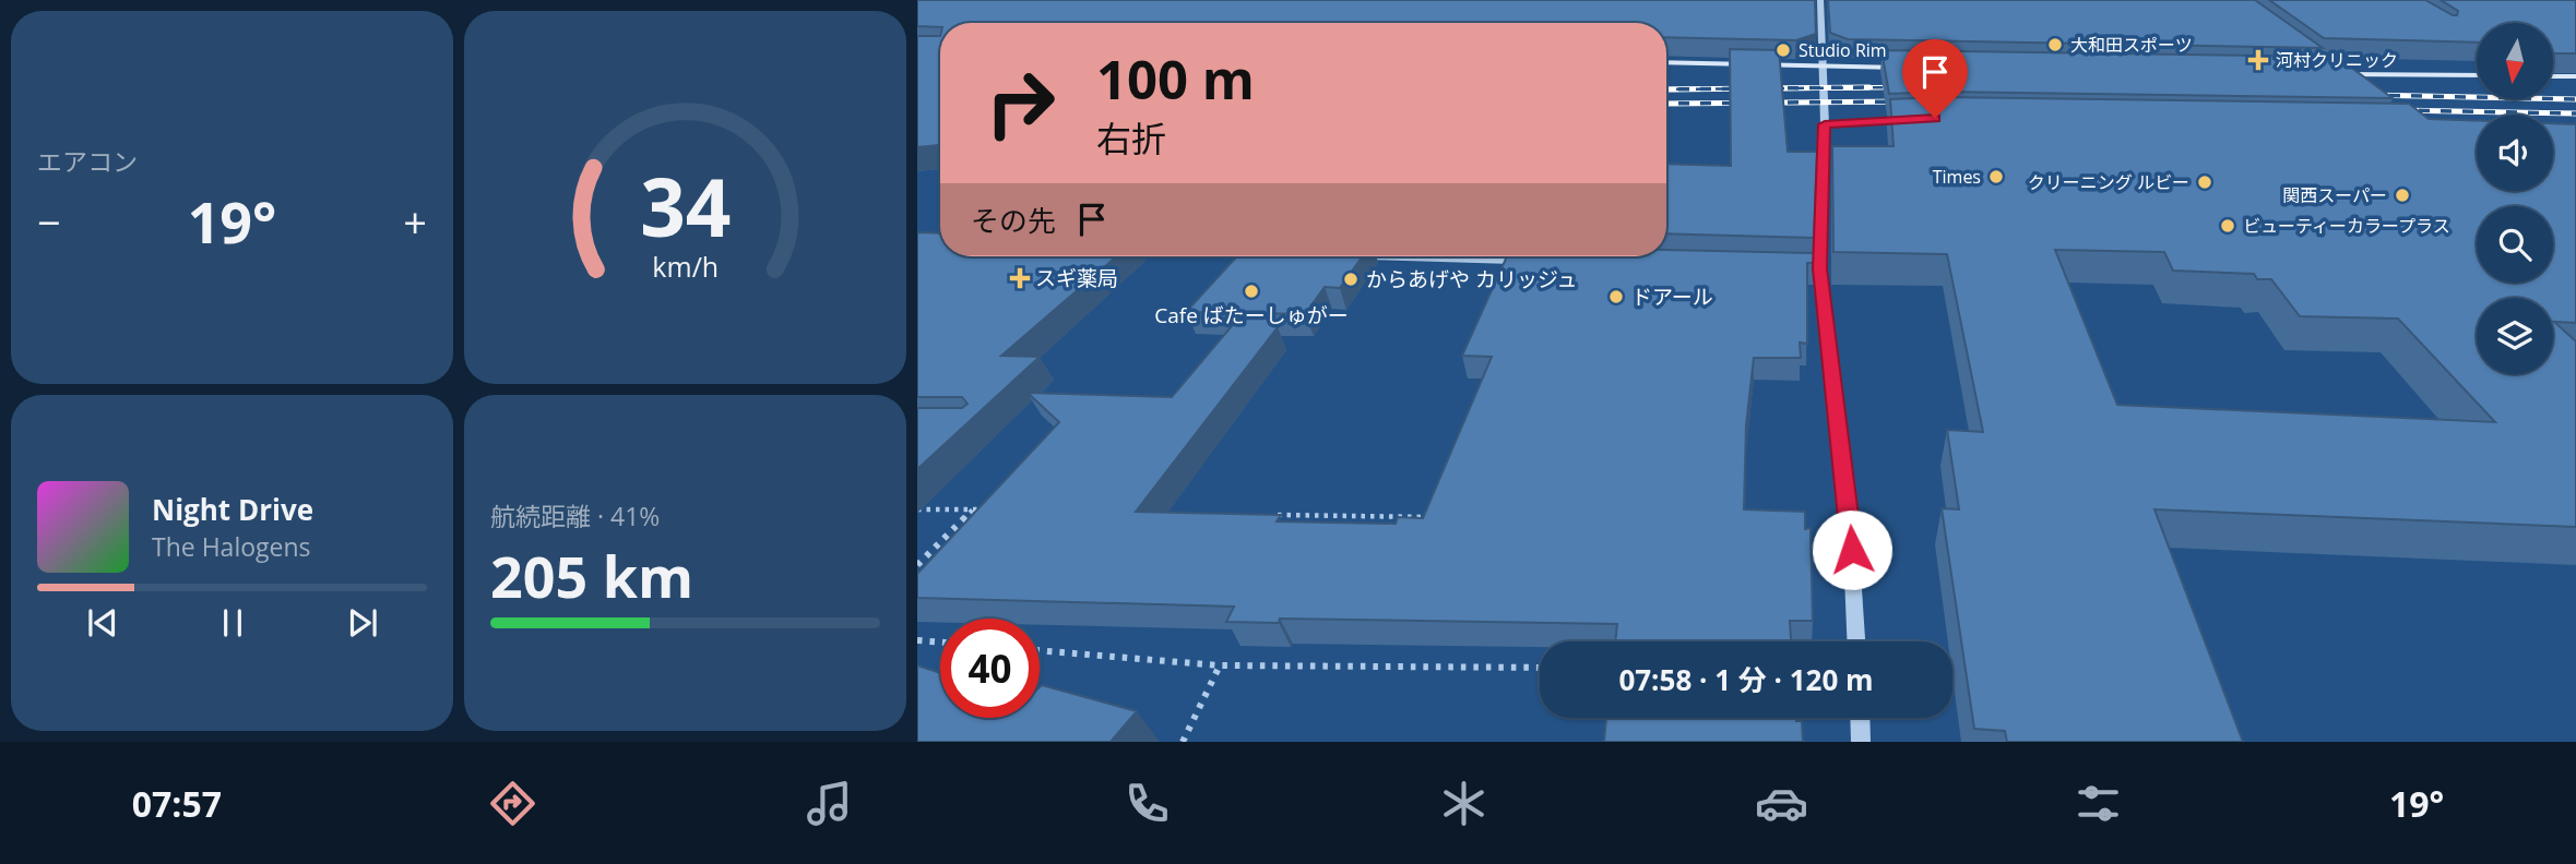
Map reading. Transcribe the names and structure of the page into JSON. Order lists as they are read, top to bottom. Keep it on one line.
{"places":{"other":["大和田スポーツ","Studio Rim","Times","クリーニング ルビー","関西スーパー","ビューティーカラープラス","からあげや カリッジュ","Cafe ばたーしゅがー","ドアール"],"health":["河村クリニック","スギ薬局"]},"north":"bottom","page":{"tile":["エアコン",["航続距離 · 41%","205 km"]],"turn":["100 m","右折"],"then":"その先","heat":["−","19°","+"],"song":["Night Drive","The Halogens"],"limit":"40","trip":"07:58 · 1 分 · 120 m","tabs":["07:57","19°"],"gauge":["34","km/h"]}}
